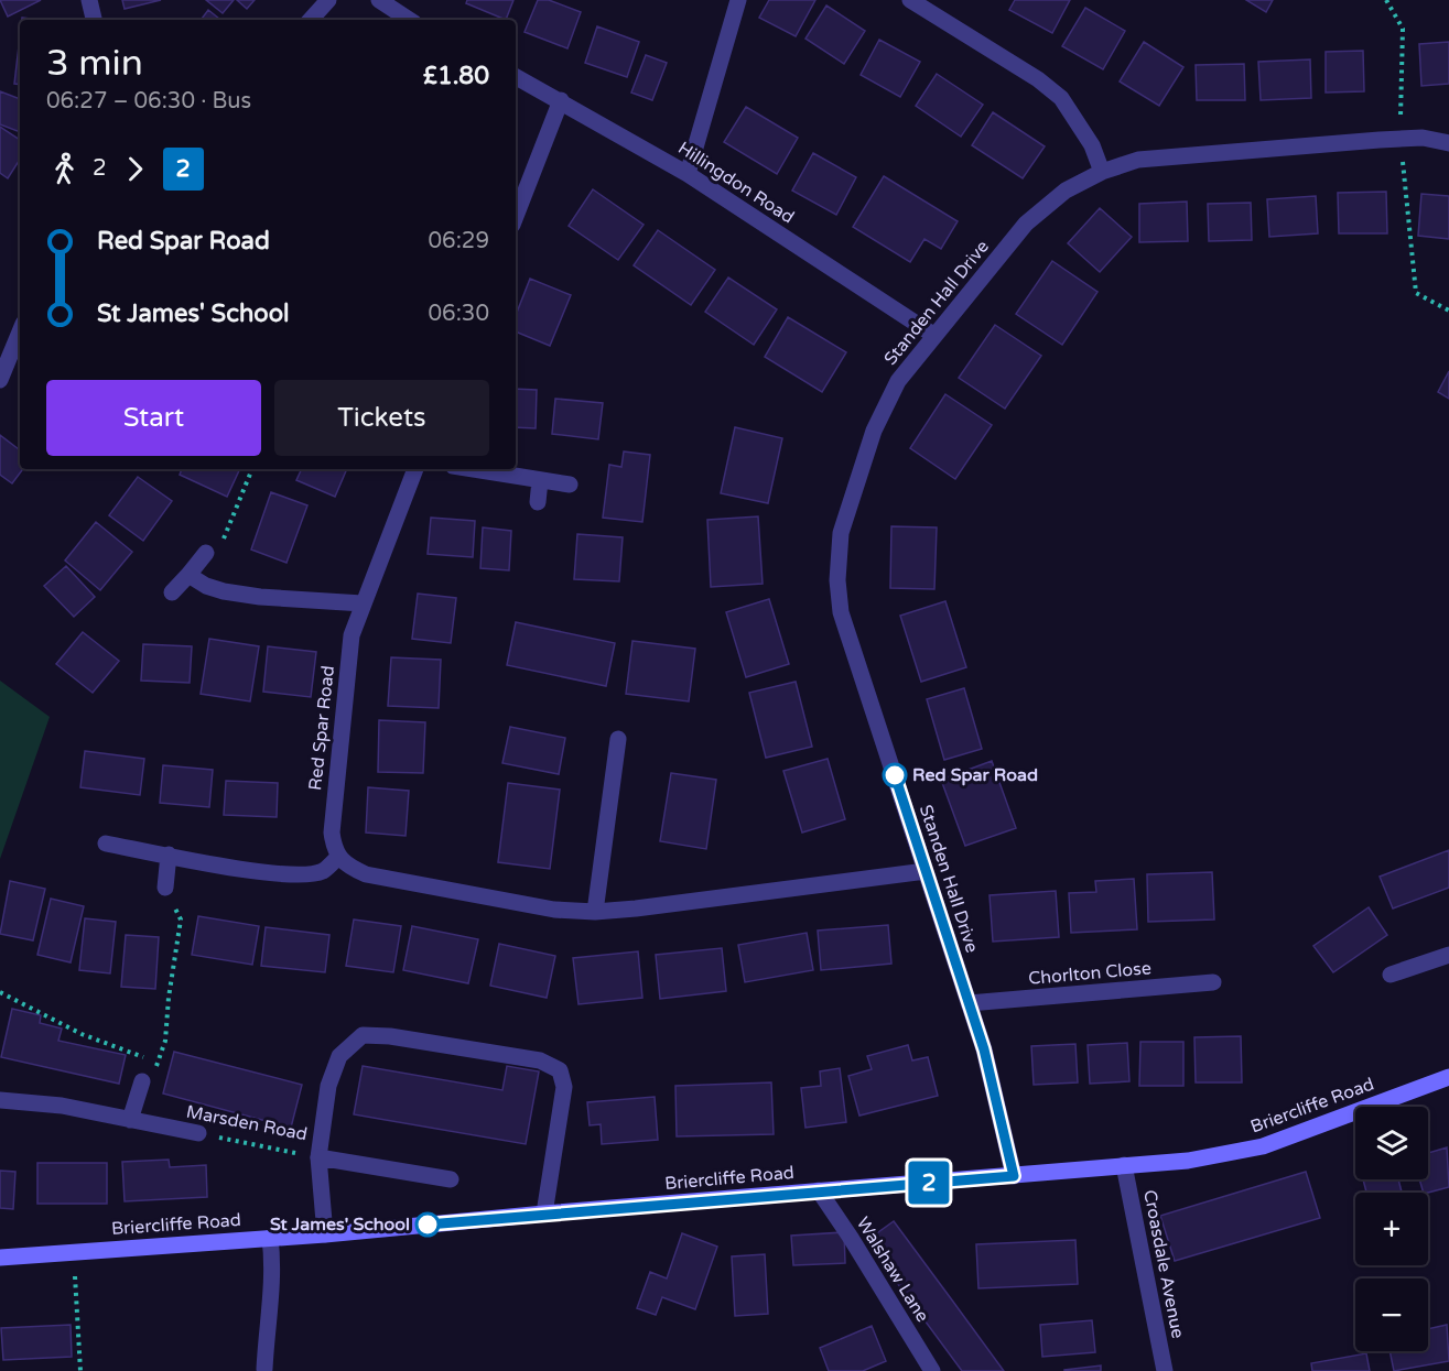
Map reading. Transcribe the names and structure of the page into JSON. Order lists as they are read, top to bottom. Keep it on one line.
{"streets":{"street":["Hillingdon Road","Standen Hall Drive","Red Spar Road","Chorlton Close","Briercliffe Road","Marsden Road","Croasdale Avenue","Walshaw Lane"]},"crossings":[["Hillingdon Road","Standen Hall Drive"],["Standen Hall Drive","Chorlton Close"],["Standen Hall Drive","Briercliffe Road"],["Briercliffe Road","Marsden Road"],["Briercliffe Road","Croasdale Avenue"],["Briercliffe Road","Walshaw Lane"]],"places":["Red Spar Road","St James' School"],"lines":["bus line 2"],"page":{"on_map":"2","heading":["3 min","06:27 – 06:30 · Bus","£1.80"],"legs":["2","2"],"list":[{"name":"Red Spar Road","value":"06:29"},{"name":"St James' School","value":"06:30"}],"buttons":["Start","Tickets"],"map_buttons":["+","−"]}}
